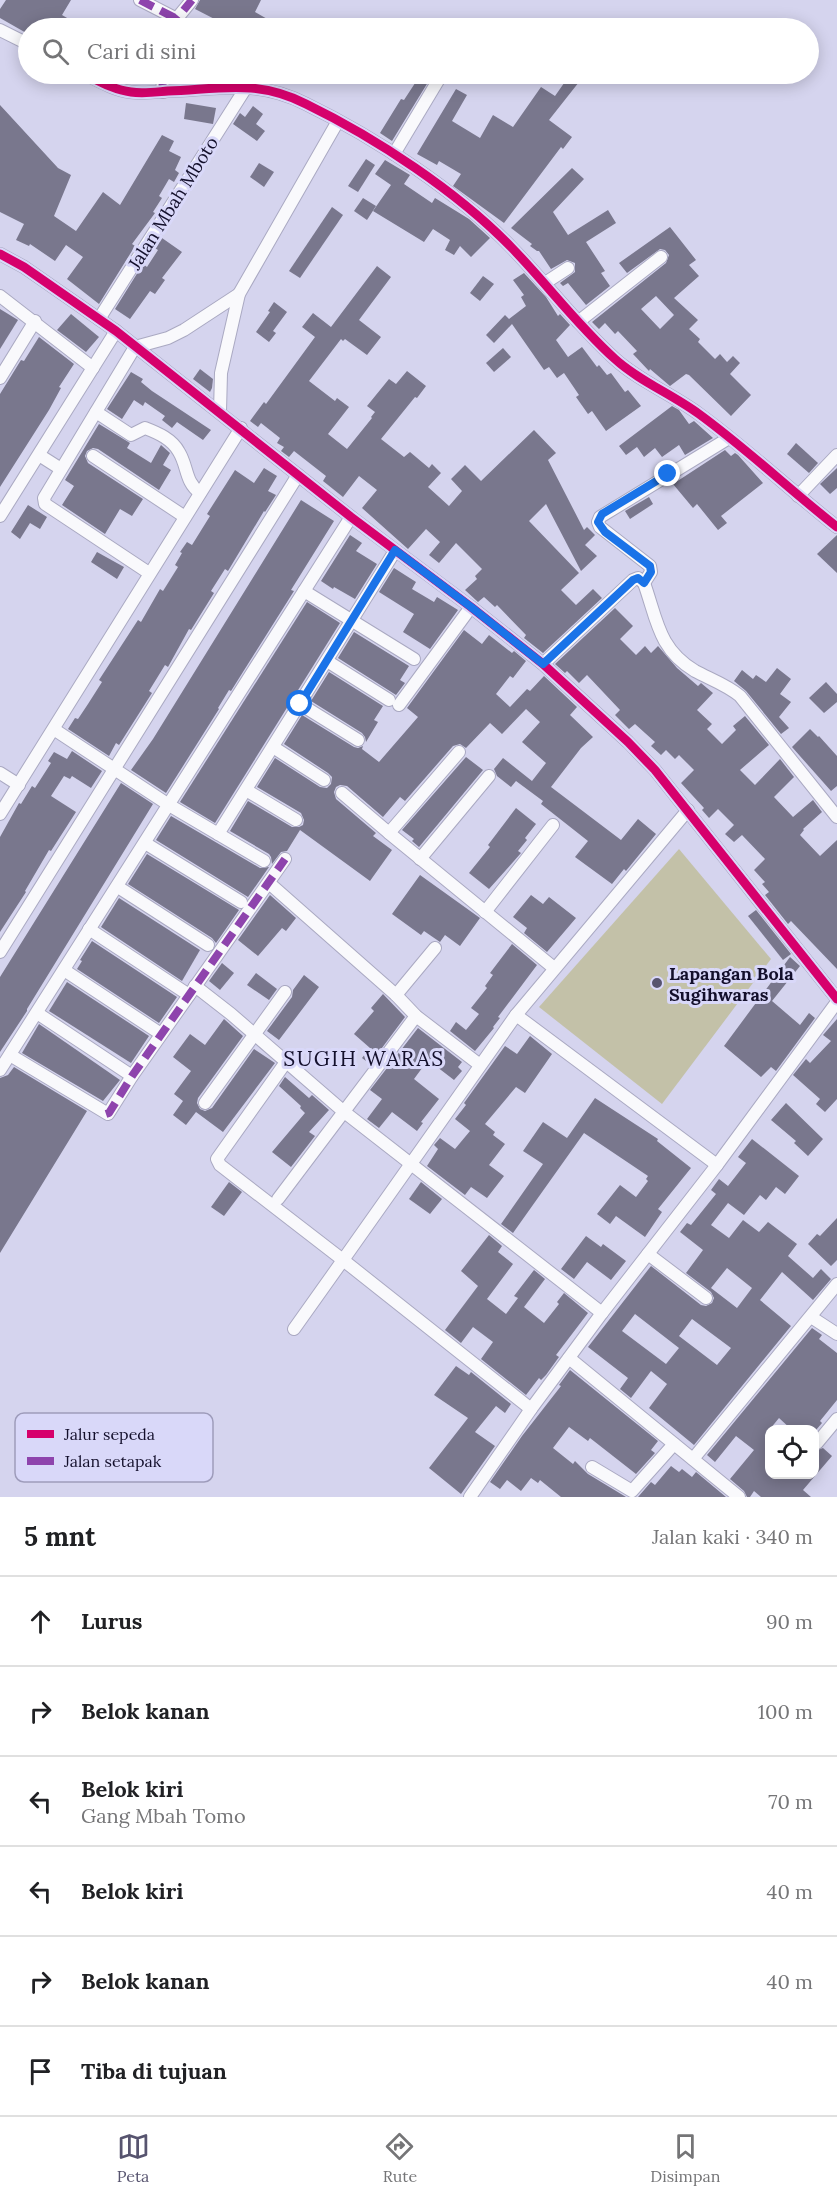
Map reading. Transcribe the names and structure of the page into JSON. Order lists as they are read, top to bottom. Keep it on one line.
{"streets":{"street":["Jalan Mbah Mboto"]},"districts":["SUGIH WARAS"],"places":["Lapangan Bola Sugihwaras"],"legend":["Jalur sepeda","Jalan setapak"],"page":{"search":"Cari di sini","heading":["5 mnt","Jalan kaki · 340 m"],"list":[["Lurus","90 m"],["Belok kanan","100 m"],["Belok kiri","Gang Mbah Tomo","70 m"],["Belok kiri","40 m"],["Belok kanan","40 m"],"Tiba di tujuan"],"nav":["Peta","Rute","Disimpan"]}}
